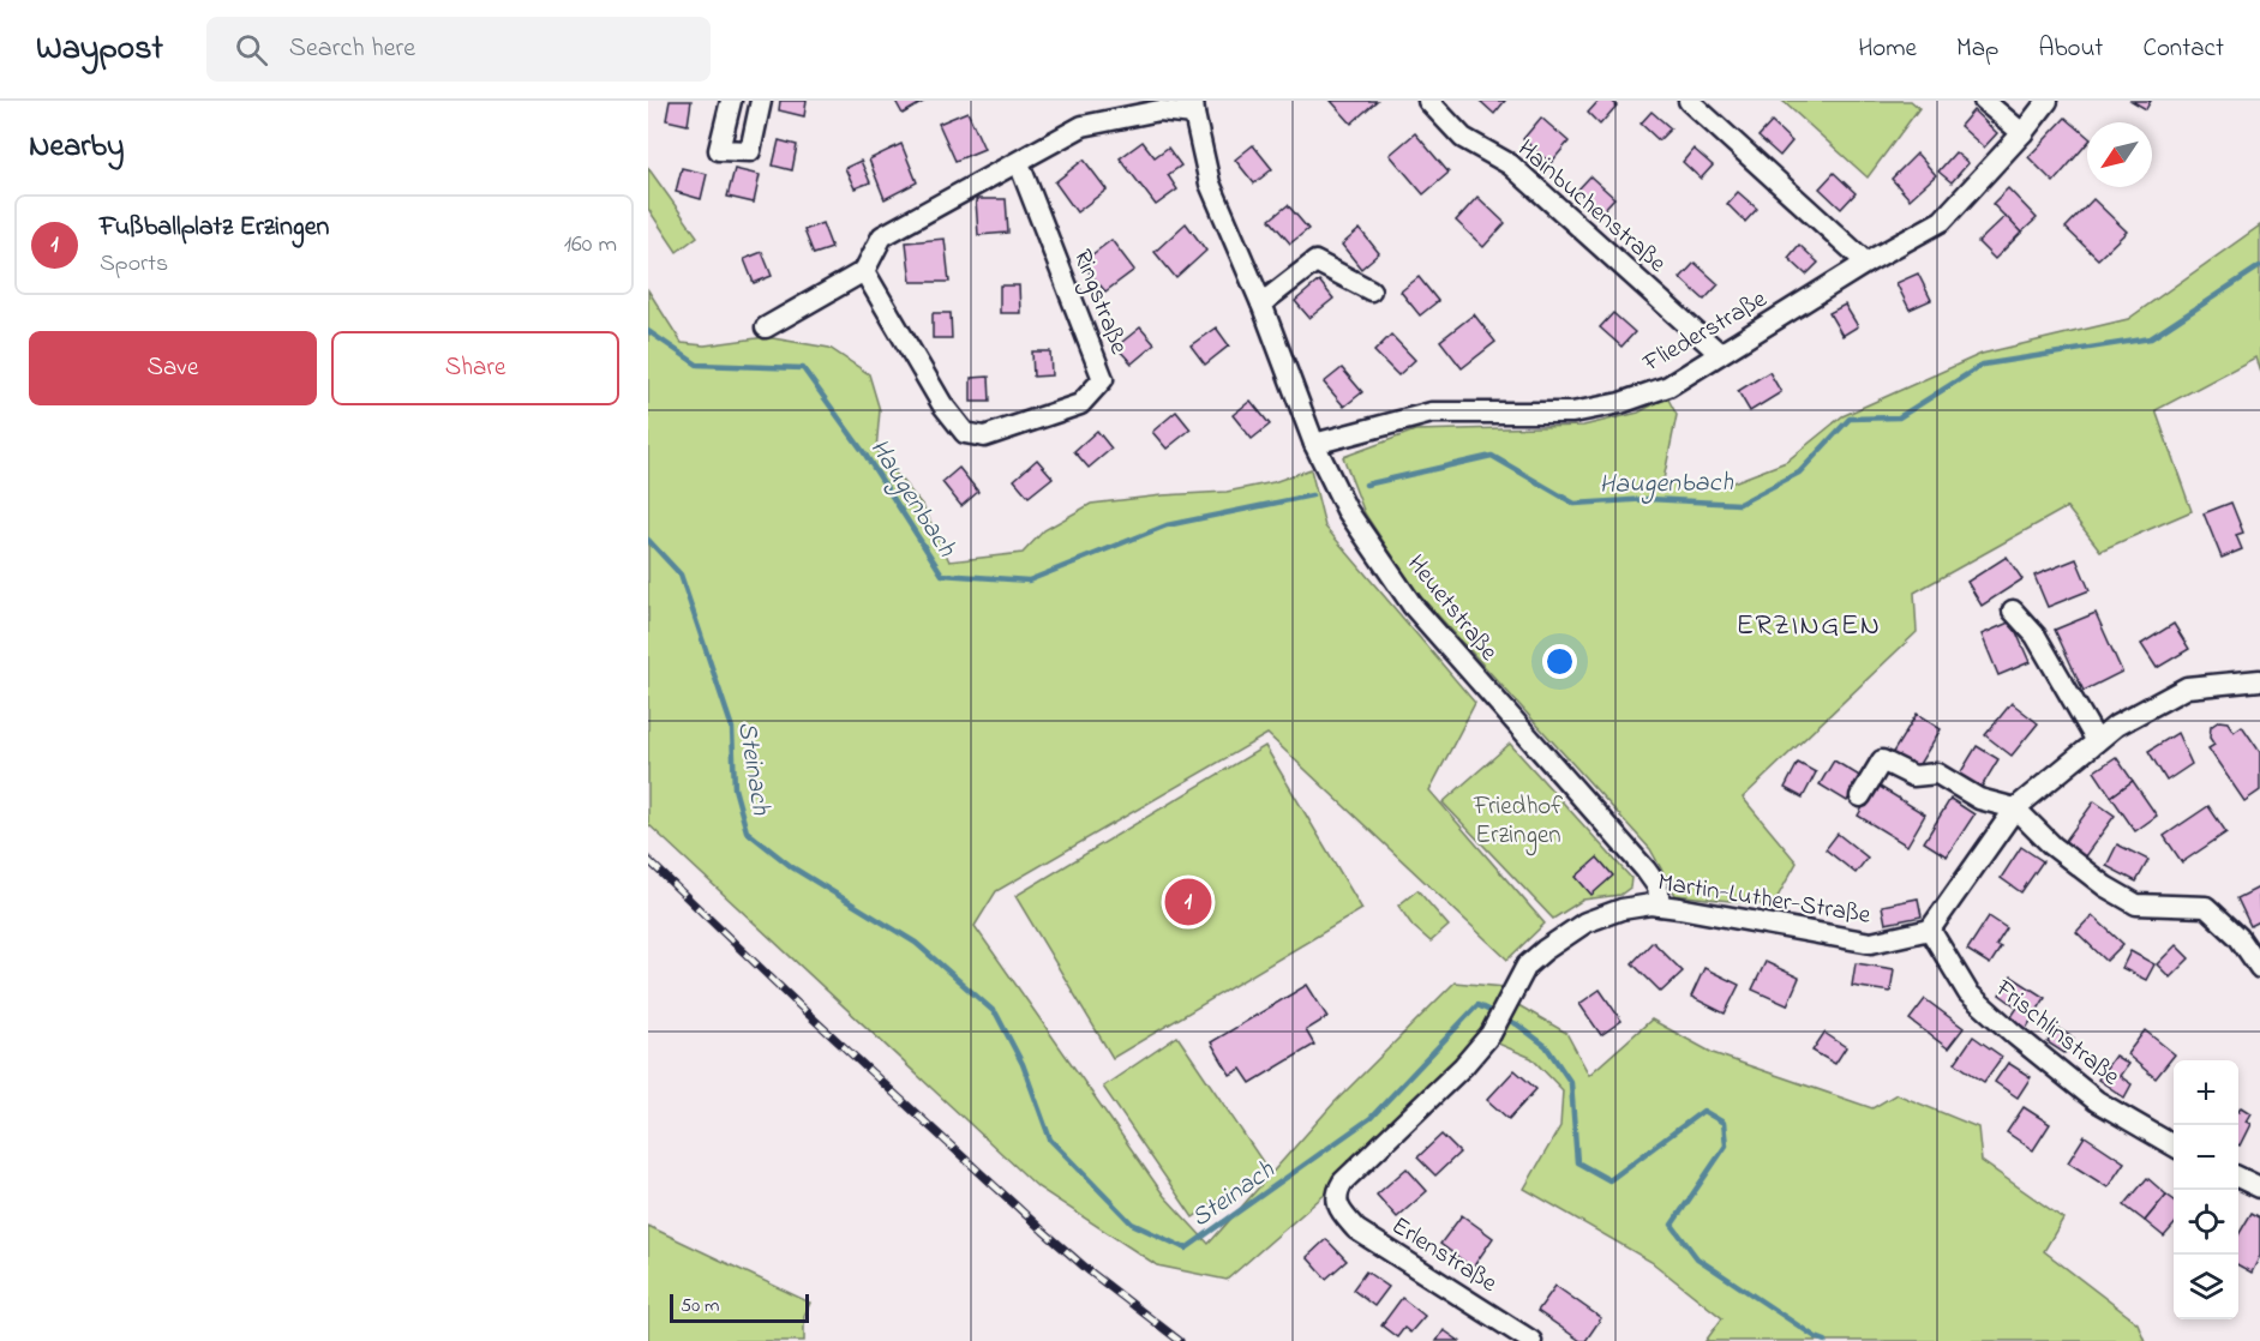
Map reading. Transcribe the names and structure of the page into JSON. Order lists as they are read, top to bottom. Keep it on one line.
{"streets":{"street":["Hainbuchenstraße","Ringstraße","Fliederstraße","Heuetstraße","Martin-Luther-Straße","Frischlinstraße","Erlenstraße"]},"crossings":[["Hainbuchenstraße","Fliederstraße"],["Fliederstraße","Heuetstraße"],["Heuetstraße","Martin-Luther-Straße"],["Martin-Luther-Straße","Frischlinstraße"],["Martin-Luther-Straße","Erlenstraße"]],"districts":["ERZINGEN"],"water":["Haugenbach","Steinach"],"parks":["Friedhof Erzingen"],"scale_bar":"50 m","north":"bottom left","page":{"header":"Waypost","search":"Search here","nav":["Home","Map","About","Contact"],"heading":"Nearby","list":[{"mark":"1","name":"Fußballplatz Erzingen","note":"Sports","value":"160 m"}],"buttons":["Save","Share"],"pins":"1","map_buttons":["+","−"],"scale":"50 m"}}
